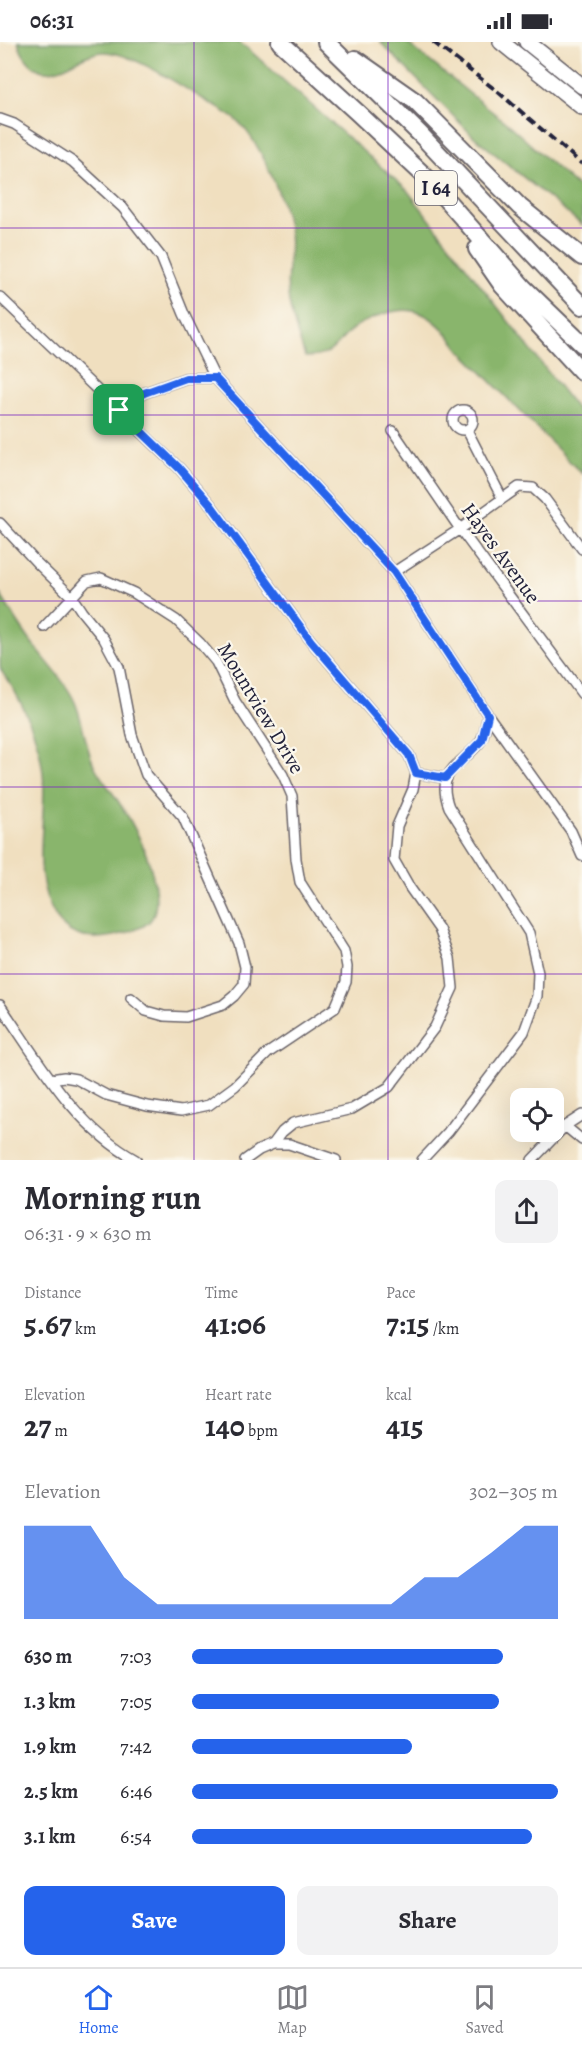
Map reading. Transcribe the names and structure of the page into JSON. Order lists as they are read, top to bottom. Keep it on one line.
{"streets":{"highway":["I 64"],"street":["Hayes Avenue","Mountview Drive"]},"page":{"status":"06:31","heading":["Morning run","06:31 · 9 × 630 m"],"stats":[["Distance","5.67 km"],["Time","41:06"],["Pace","7:15 /km"],["Elevation","27 m"],["Heart rate","140 bpm"],["kcal","415"]],"chart":["Elevation","302–305 m"],"list":[{"name":"630 m","note":"7:03"},{"name":"1.3 km","note":"7:05"},{"name":"1.9 km","note":"7:42"},{"name":"2.5 km","note":"6:46"},{"name":"3.1 km","note":"6:54"}],"buttons":["Save","Share"],"tabs":["Home","Map","Saved"]}}
